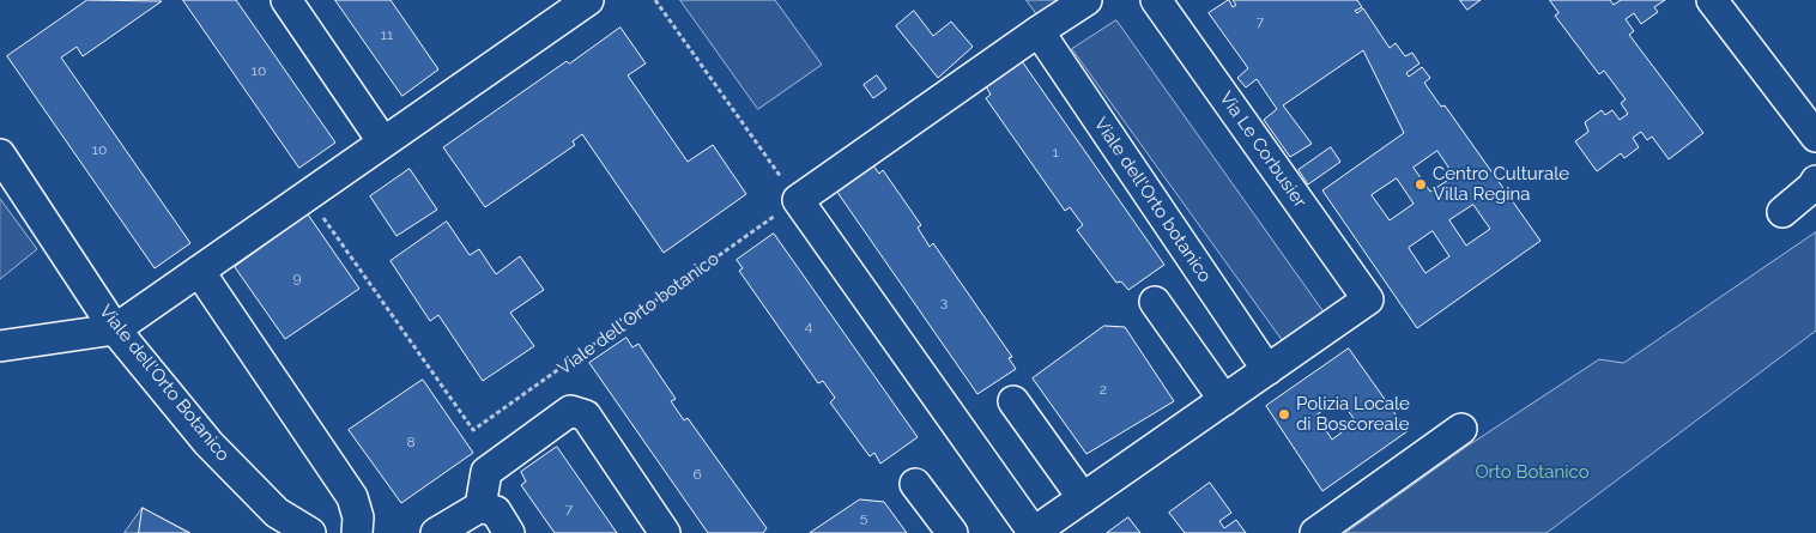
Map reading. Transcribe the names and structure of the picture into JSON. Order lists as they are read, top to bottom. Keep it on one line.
{"streets":{"street":["Via Le Corbusier","Viale dell'Orto botanico","Viale dell'Orto Botanico"]},"crossings":[["Via Le Corbusier","Viale dell'Orto botanico"],["Viale dell'Orto botanico","Viale dell'Orto Botanico"]],"parks":["Orto Botanico"],"places":["Centro Culturale Villa Regina","Polizia Locale di Boscoreale"],"house_numbers":["7","11","10","10","1","9","3","4","2","8","6","7","5"]}
